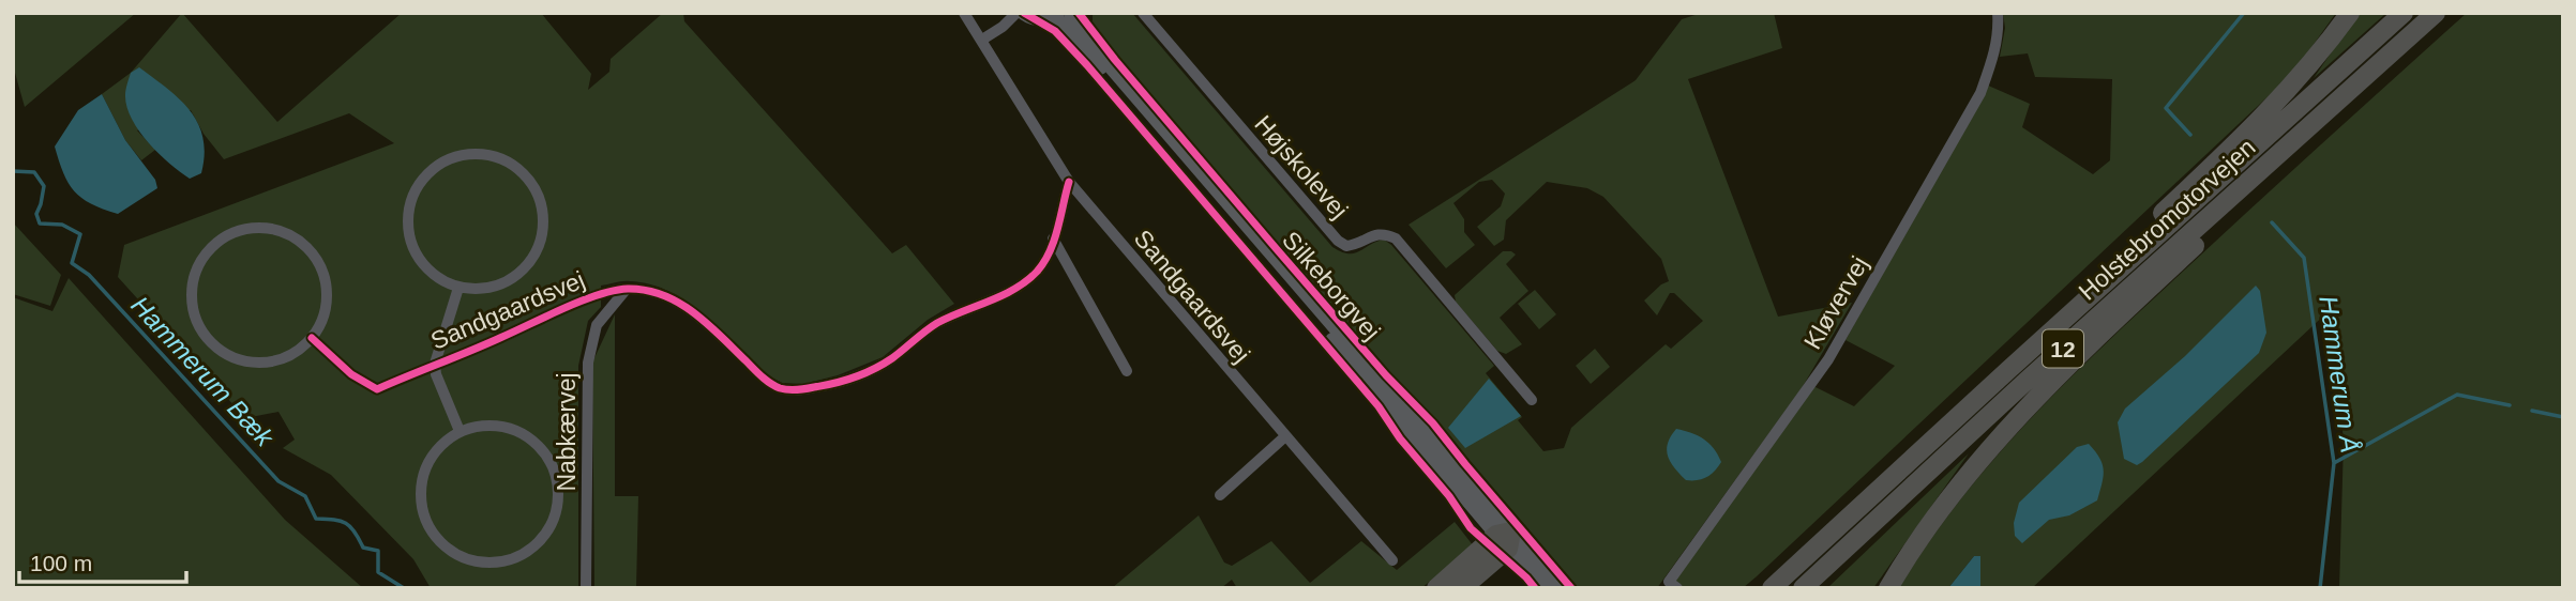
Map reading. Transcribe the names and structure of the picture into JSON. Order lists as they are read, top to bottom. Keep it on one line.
{"streets":{"highway":["Holstebromotorvejen","12"],"main road":["Silkeborgvej"],"street":["Højskolevej","Sandgaardsvej","Kløvervej","Nabkærvej"]},"crossings":[["Sandgaardsvej","Nabkærvej"]],"water":["Hammerum Bæk","Hammerum Å"],"scale_bar":"100 m"}
